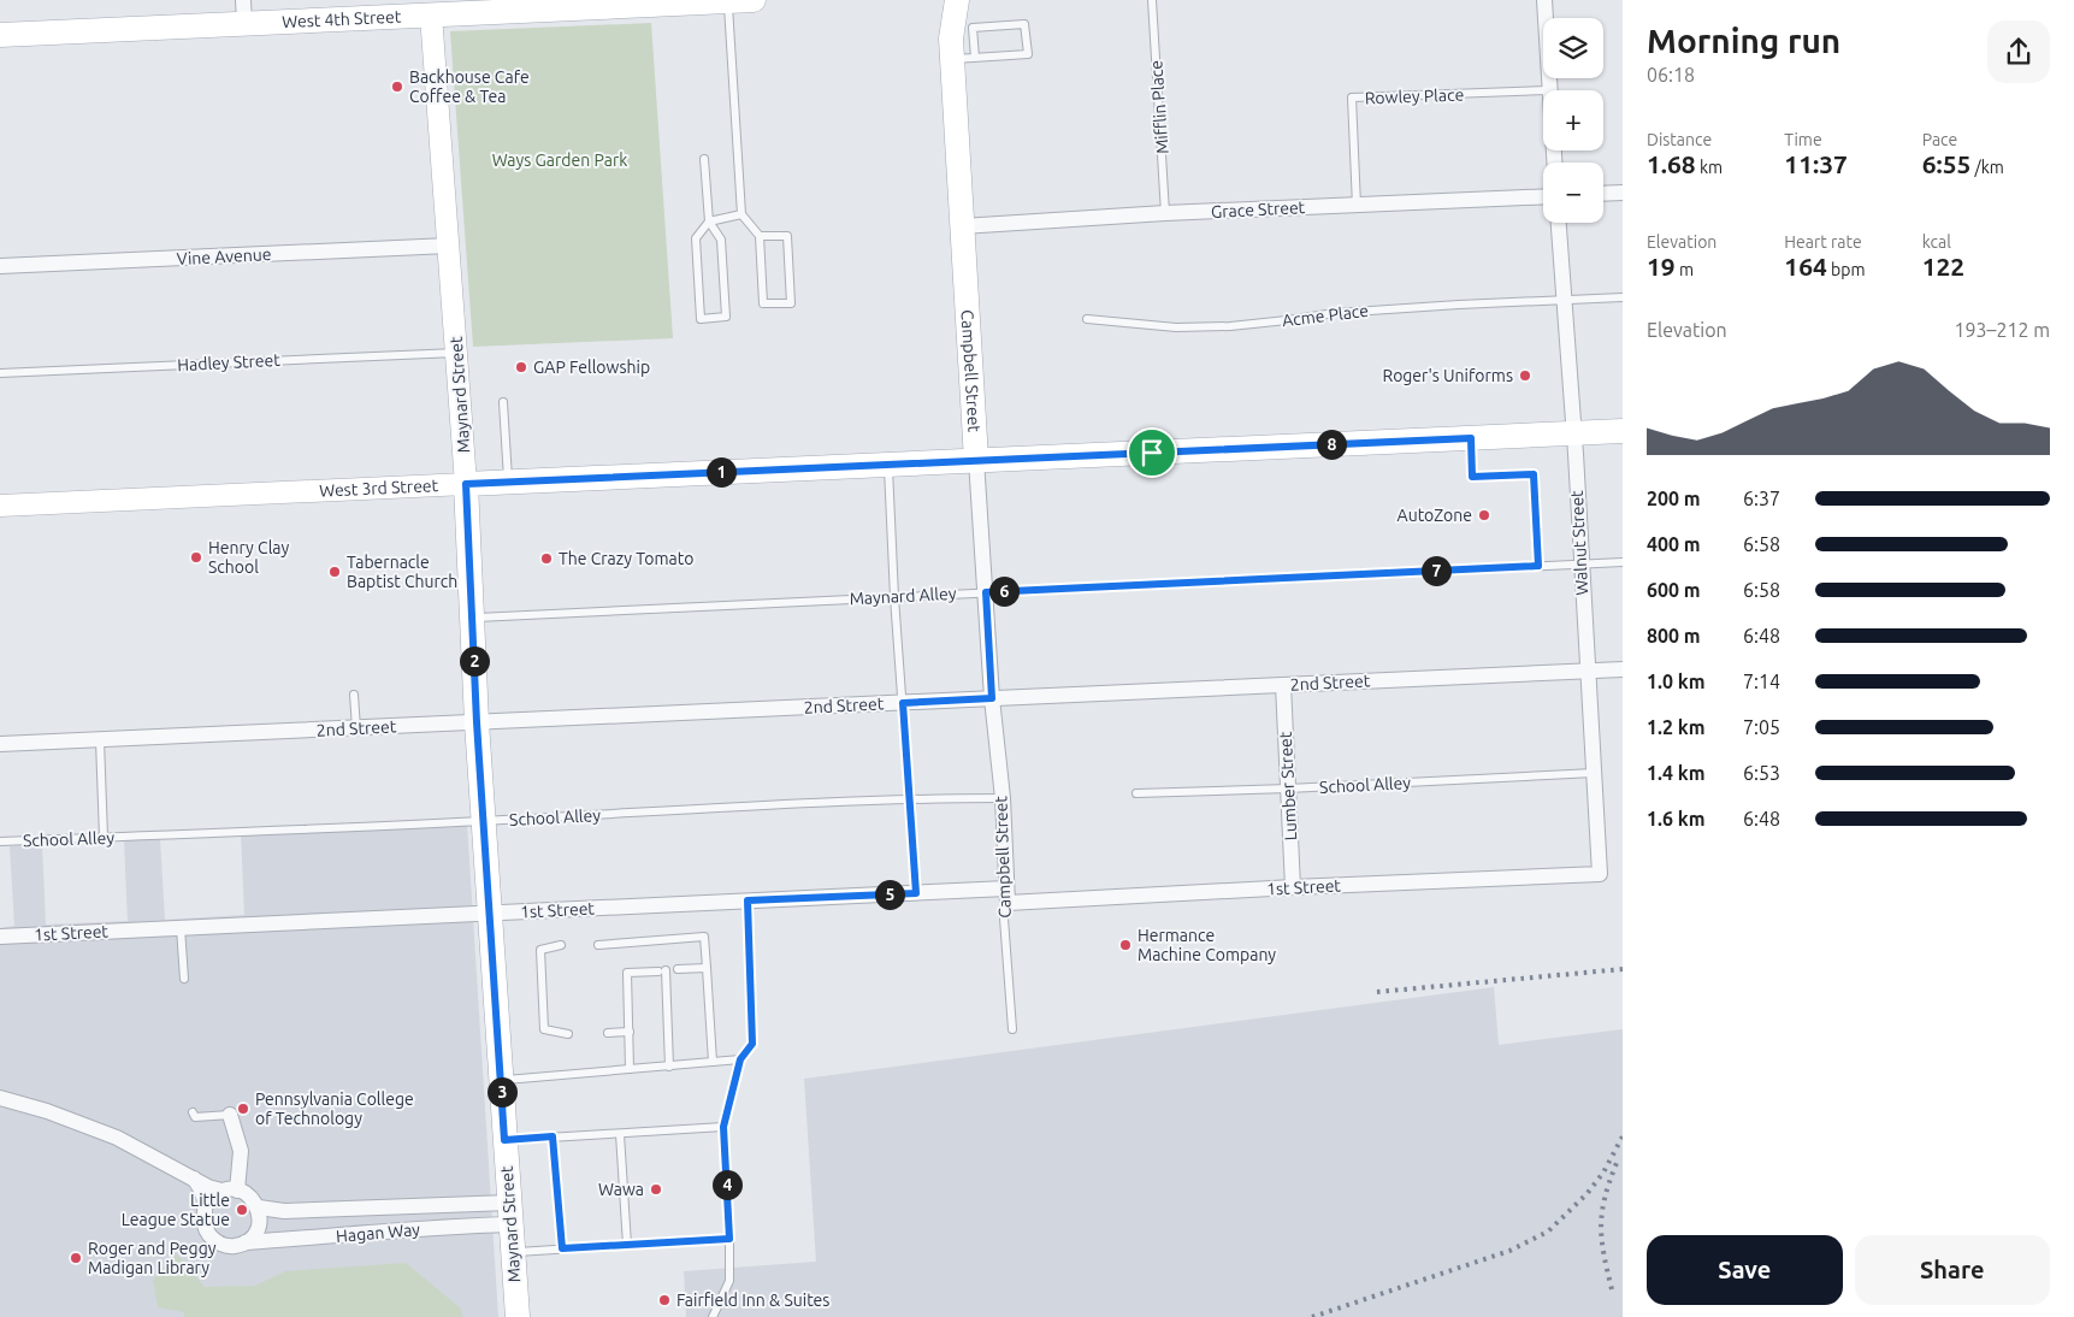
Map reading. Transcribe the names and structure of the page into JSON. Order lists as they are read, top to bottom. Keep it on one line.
{"streets":{"main road":["West 4th Street","Campbell Street","Maynard Street","West 3rd Street"],"street":["Grace Street","Vine Avenue","Walnut Street","2nd Street","Lumber Street","1st Street","Hagan Way"],"lane":["Rowley Place","Mifflin Place","Acme Place","Hadley Street","Maynard Alley","School Alley"]},"crossings":[["West 4th Street","Maynard Street"],["Rowley Place","Grace Street"],["Mifflin Place","Grace Street"],["Grace Street","Campbell Street"],["Vine Avenue","Maynard Street"],["Acme Place","Walnut Street"],["Hadley Street","Maynard Street"],["Campbell Street","West 3rd Street"],["Campbell Street","Maynard Alley"],["Campbell Street","2nd Street"],["Campbell Street","School Alley"],["Campbell Street","1st Street"],["Maynard Street","West 3rd Street"],["Maynard Street","Maynard Alley"],["Maynard Street","2nd Street"],["Maynard Street","School Alley"],["Maynard Street","1st Street"],["Maynard Street","Hagan Way"],["West 3rd Street","Walnut Street"],["Walnut Street","Maynard Alley"],["Walnut Street","2nd Street"],["Walnut Street","School Alley"],["Walnut Street","1st Street"],["2nd Street","Lumber Street"],["School Alley","Lumber Street"],["Lumber Street","1st Street"]],"parks":["Ways Garden Park"],"places":["Backhouse Cafe Coffee & Tea","GAP Fellowship","Roger's Uniforms","AutoZone","Henry Clay School","The Crazy Tomato","Tabernacle Baptist Church","Hermance Machine Company","Pennsylvania College of Technology","Wawa","Little League Statue","Roger and Peggy Madigan Library","Fairfield Inn & Suites"],"page":{"heading":["Morning run","06:18"],"map_buttons":["+","−"],"stats":[["Distance","1.68 km"],["Time","11:37"],["Pace","6:55 /km"],["Elevation","19 m"],["Heart rate","164 bpm"],["kcal","122"]],"chart":["Elevation","193–212 m"],"pins":["8","1","7","6","2","5","3","4"],"list":[{"name":"200 m","note":"6:37"},{"name":"400 m","note":"6:58"},{"name":"600 m","note":"6:58"},{"name":"800 m","note":"6:48"},{"name":"1.0 km","note":"7:14"},{"name":"1.2 km","note":"7:05"},{"name":"1.4 km","note":"6:53"},{"name":"1.6 km","note":"6:48"}],"buttons":["Save","Share"]}}
